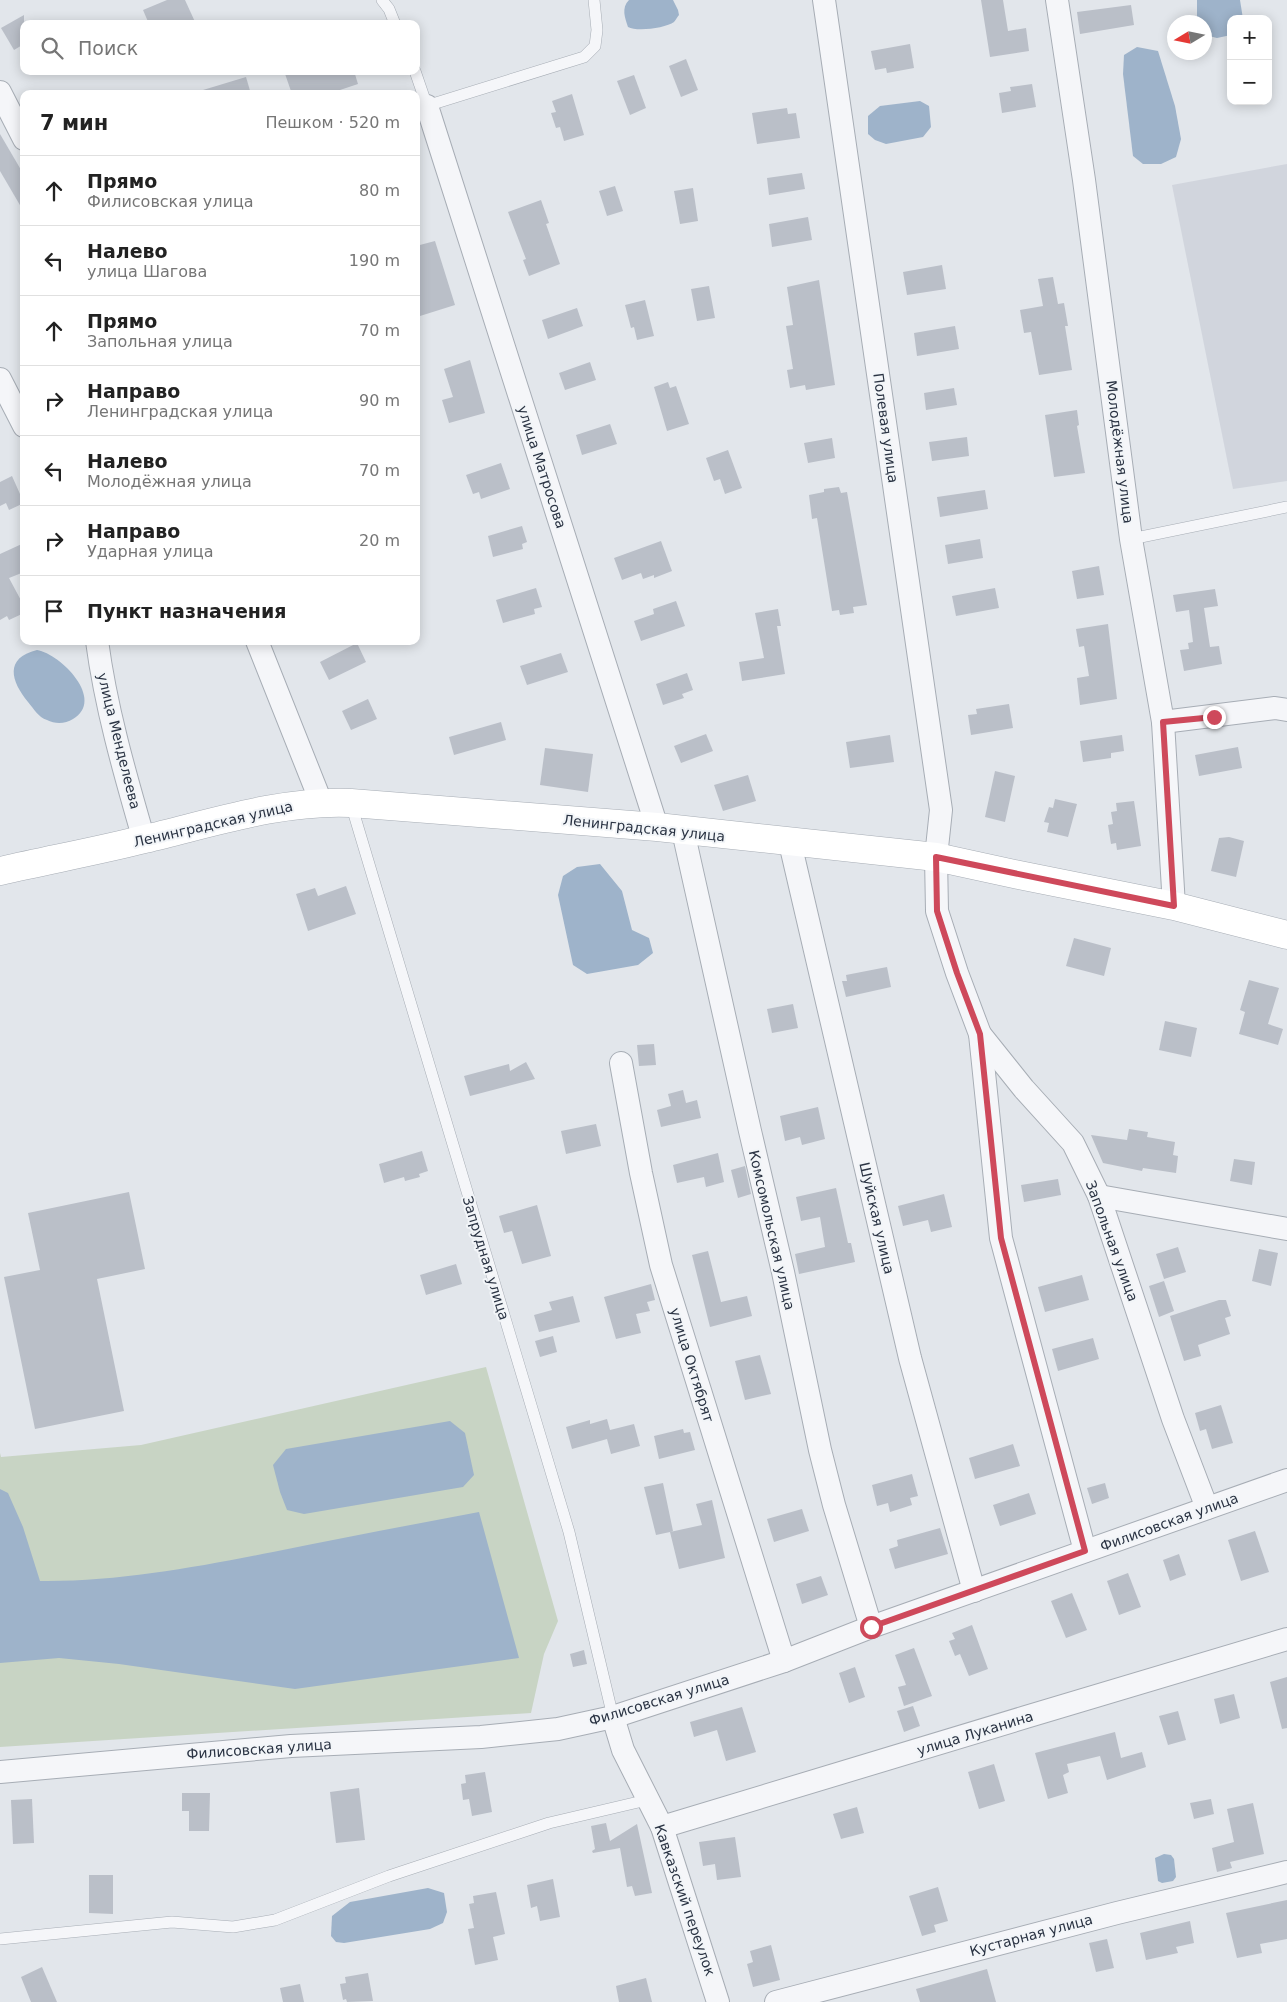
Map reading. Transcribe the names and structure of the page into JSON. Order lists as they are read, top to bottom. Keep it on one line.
{"streets":{"street":["Полевая улица","Молодёжная улица","улица Матросова","улица Менделеева","Ленинградская улица","Шуйская улица","Комсомольская улица","Запольная улица","улица Октябрят","Филисовская улица","улица Луканина","Кавказский переулок","Кустарная улица"],"lane":["Запрудная улица"]},"crossings":[["Полевая улица","Ленинградская улица"],["Полевая улица","Запольная улица"],["Молодёжная улица","Ленинградская улица"],["улица Матросова","Ленинградская улица"],["улица Менделеева","Ленинградская улица"],["Ленинградская улица","Шуйская улица"],["Ленинградская улица","Комсомольская улица"],["Ленинградская улица","Запольная улица"],["Ленинградская улица","Запрудная улица"],["Шуйская улица","Филисовская улица"],["Комсомольская улица","Филисовская улица"],["Запольная улица","Филисовская улица"],["Запрудная улица","Филисовская улица"],["Запрудная улица","Кавказский переулок"],["улица Октябрят","Филисовская улица"],["Филисовская улица","Кавказский переулок"],["улица Луканина","Кавказский переулок"]],"north":"left","page":{"map_buttons":["+","−"],"search":"Поиск","heading":["7 мин","Пешком · 520 m"],"list":[["Прямо","Филисовская улица","80 m"],["Налево","улица Шагова","190 m"],["Прямо","Запольная улица","70 m"],["Направо","Ленинградская улица","90 m"],["Налево","Молодёжная улица","70 m"],["Направо","Ударная улица","20 m"],"Пункт назначения"]}}
